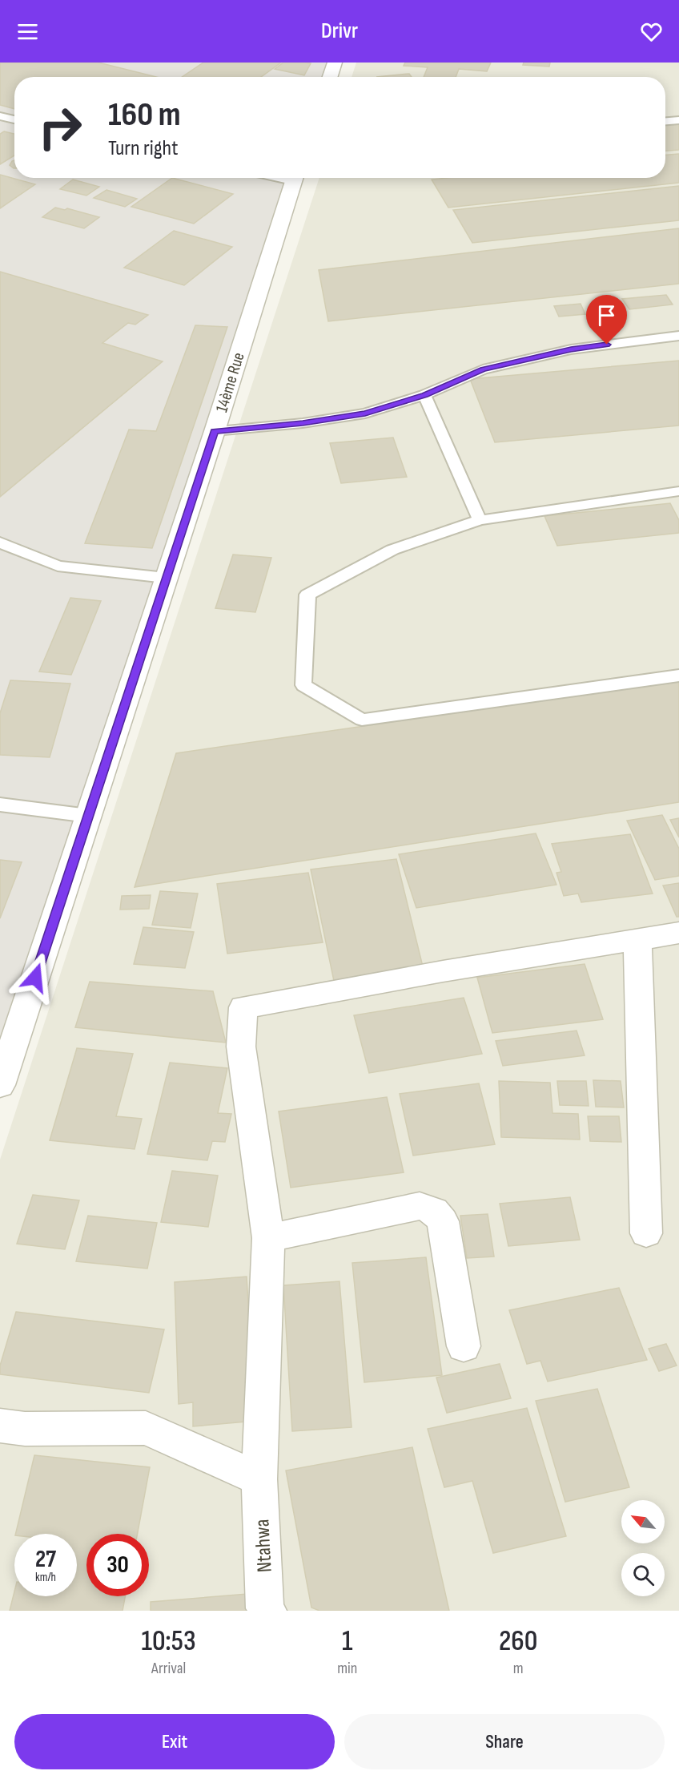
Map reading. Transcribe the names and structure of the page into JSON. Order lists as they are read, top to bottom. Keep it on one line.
{"streets":{"street":["14ème Rue","Ntahwa"]},"north":"top left","page":{"header":"Drivr","turn":["160 m","Turn right"],"speed":"27 km/h","limit":"30","eta":["10:53","Arrival","1","min","260","m"],"buttons":["Exit","Share"]}}
